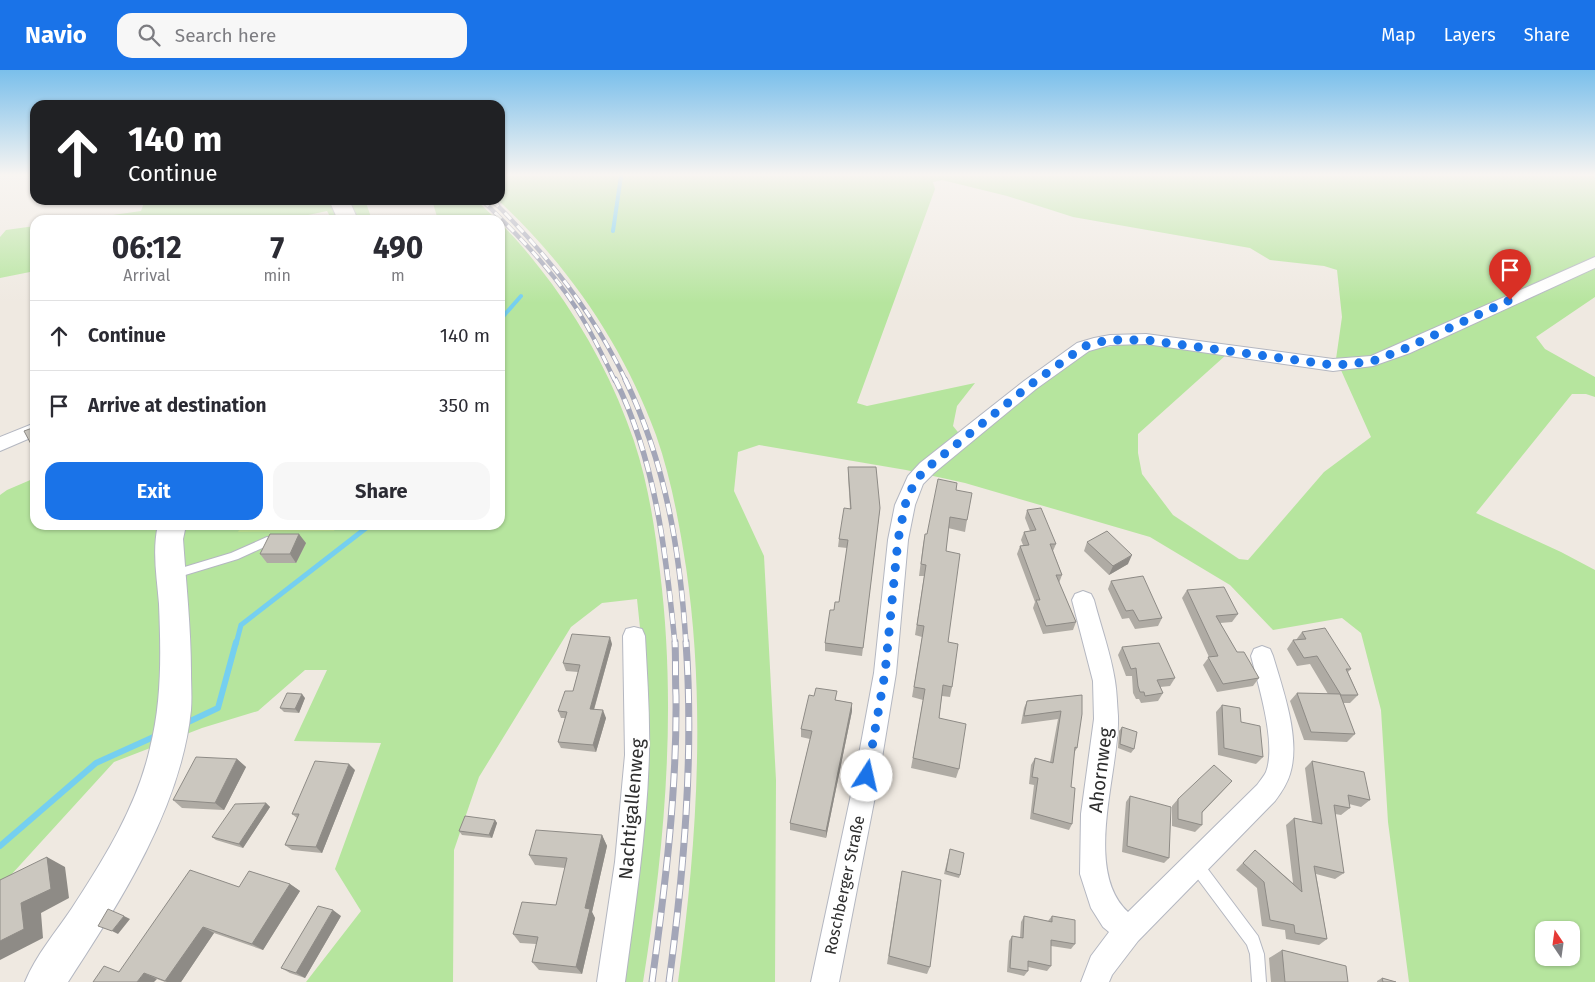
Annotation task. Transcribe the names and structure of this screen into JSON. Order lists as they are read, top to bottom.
{
  "streets": {
    "street": ["Ahornweg", "Nachtigallenweg", "Roschberger Straße"]
  },
  "north": "top",
  "page": {
    "header": "Navio",
    "search": "Search here",
    "nav": ["Map", "Layers", "Share"],
    "turn": ["140 m", "Continue"],
    "eta": [
      "06:12",
      "Arrival",
      "7",
      "min",
      "490",
      "m"
    ],
    "list": [
      {
        "name": "Continue",
        "value": "140 m"
      },
      {
        "name": "Arrive at destination",
        "value": "350 m"
      }
    ],
    "buttons": ["Exit", "Share"]
  }
}
